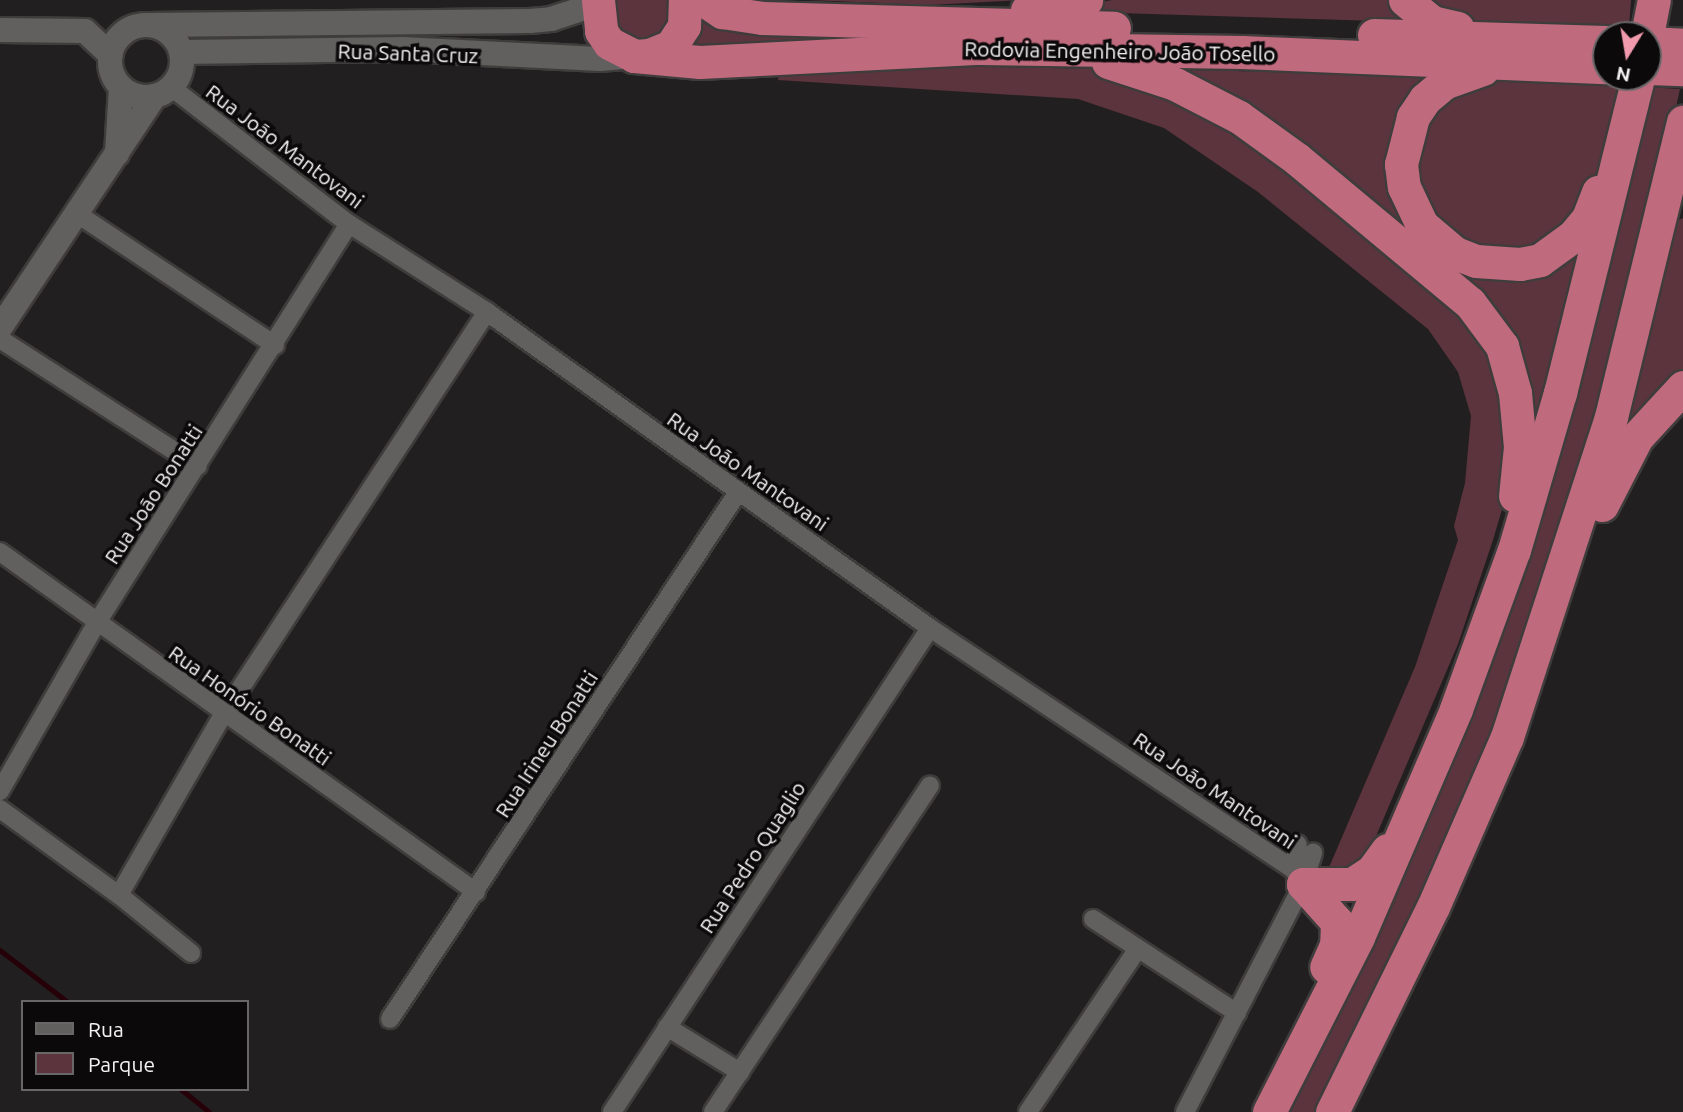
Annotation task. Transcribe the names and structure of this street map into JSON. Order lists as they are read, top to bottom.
{
  "streets": {
    "highway": ["Rodovia Engenheiro João Tosello"],
    "main road": ["Rua Santa Cruz"],
    "street": [
      "Rua João Mantovani",
      "Rua João Bonatti",
      "Rua Honório Bonatti",
      "Rua Irineu Bonatti",
      "Rua Pedro Quaglio"
    ]
  },
  "crossings": [
    ["Rodovia Engenheiro João Tosello", "Rua Santa Cruz"],
    ["Rua Santa Cruz", "Rua João Mantovani"],
    ["Rua João Mantovani", "Rua João Bonatti"],
    ["Rua João Mantovani", "Rua Irineu Bonatti"],
    ["Rua João Mantovani", "Rua Pedro Quaglio"],
    ["Rua João Bonatti", "Rua Honório Bonatti"],
    ["Rua Honório Bonatti", "Rua Irineu Bonatti"]
  ],
  "legend": ["Rua", "Parque"],
  "north": "bottom"
}
